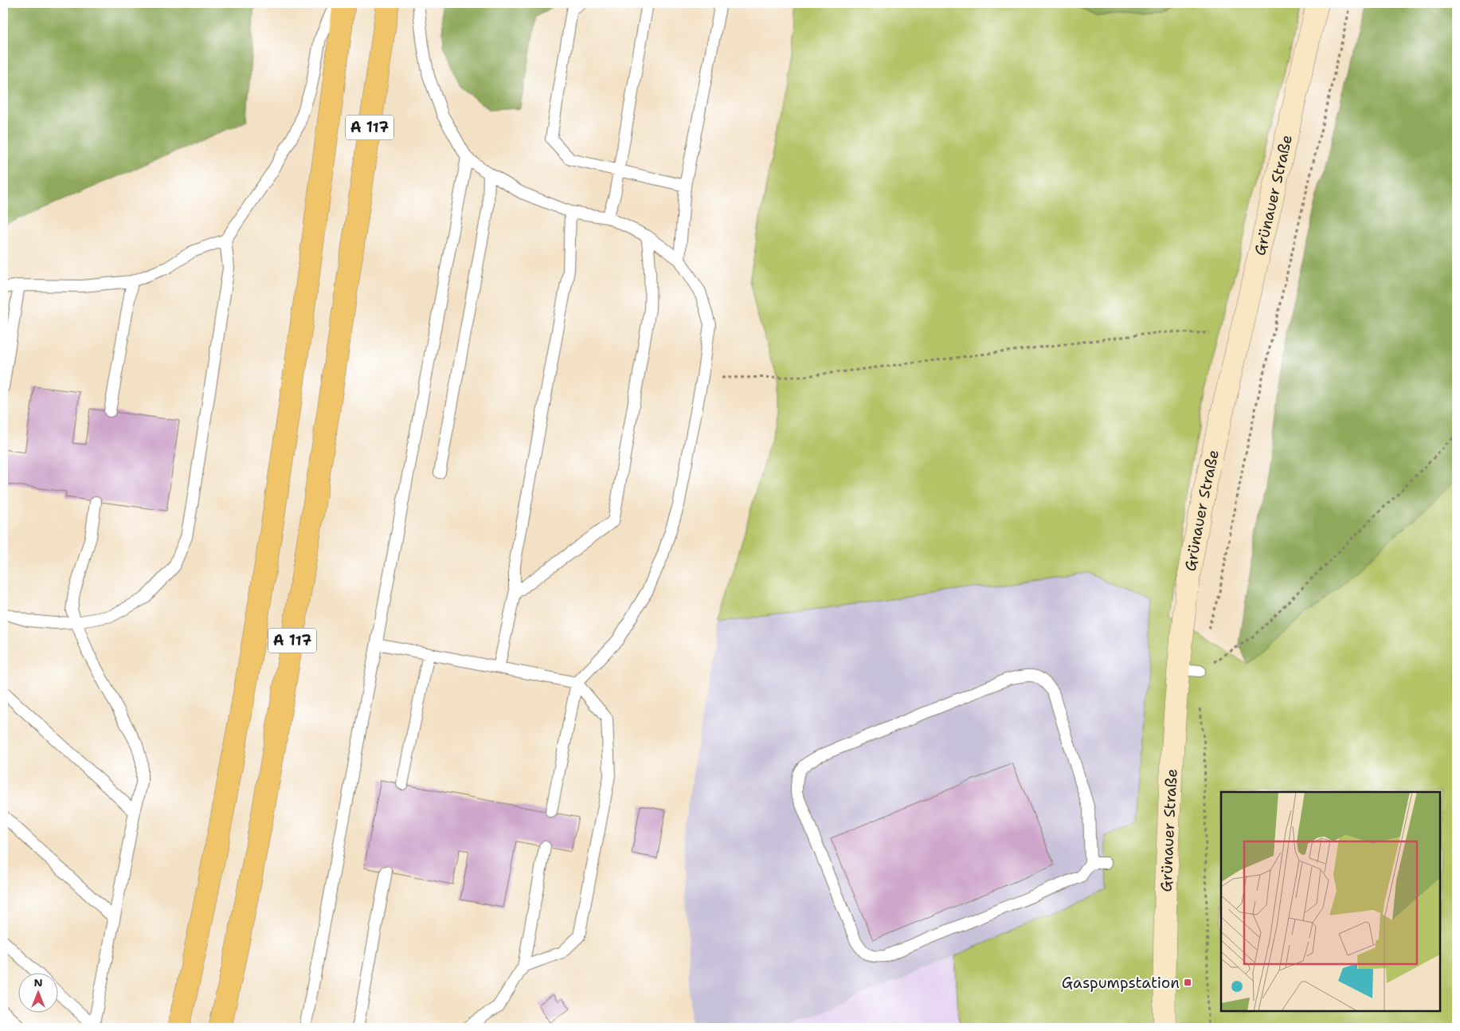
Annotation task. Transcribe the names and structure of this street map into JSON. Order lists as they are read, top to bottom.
{
  "streets": {
    "highway": ["A 117"],
    "main road": ["Grünauer Straße"]
  },
  "places": {
    "transit": ["Gaspumpstation"]
  },
  "north": "top"
}
